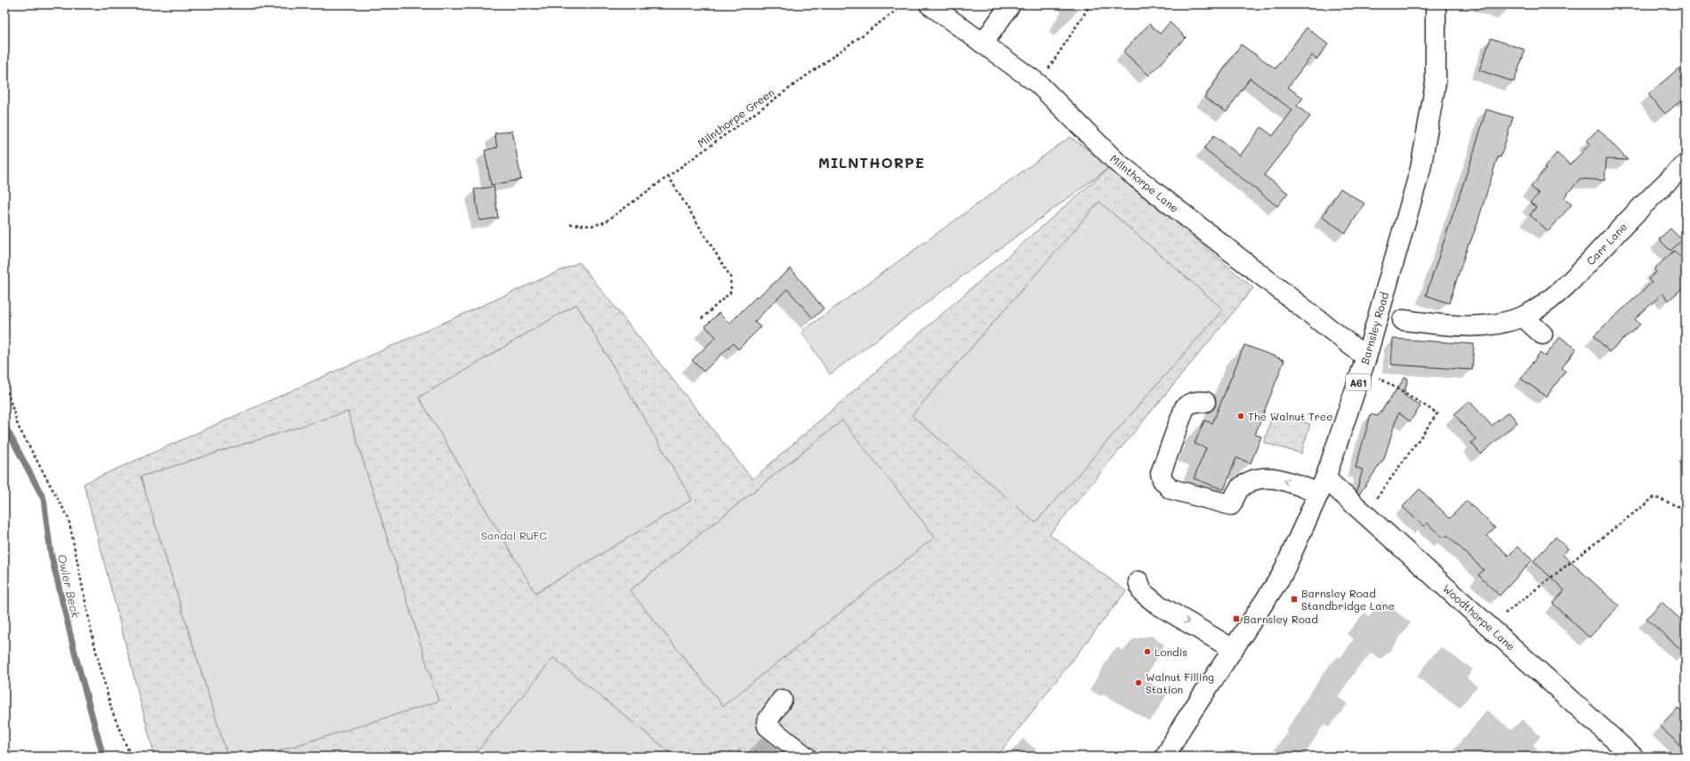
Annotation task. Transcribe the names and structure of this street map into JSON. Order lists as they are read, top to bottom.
{
  "streets": {
    "street": [
      "Milnthorpe Lane",
      "Carr Lane",
      "Barnsley Road",
      "A61",
      "Woodthorpe Lane"
    ],
    "path": ["Milnthorpe Green"]
  },
  "crossings": [
    ["Milnthorpe Lane", "Barnsley Road"],
    ["Barnsley Road", "A61"],
    ["Barnsley Road", "Woodthorpe Lane"]
  ],
  "districts": ["MILNTHORPE"],
  "water": ["Owler Beck"],
  "parks": ["Sandal RUFC"],
  "places": {
    "other": ["The Walnut Tree", "Londis", "Walnut Filling Station"],
    "transit": ["Barnsley Road Standbridge Lane", "Barnsley Road"]
  }
}
